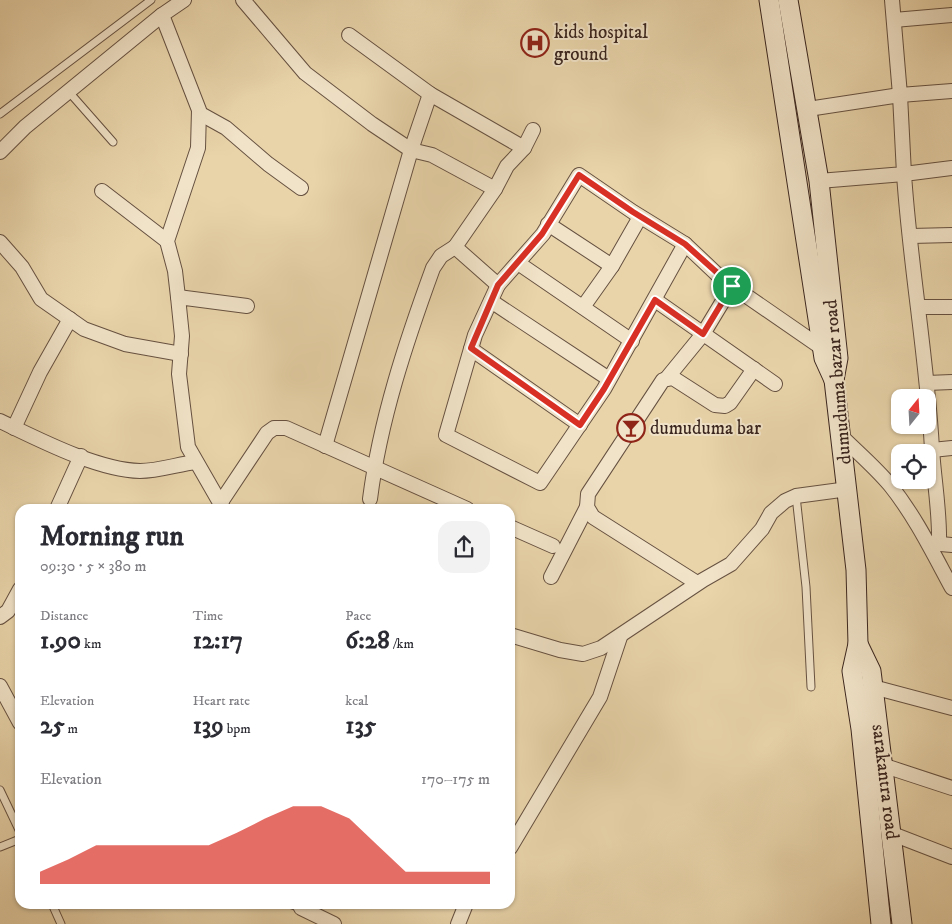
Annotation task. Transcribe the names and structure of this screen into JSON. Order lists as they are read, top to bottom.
{
  "streets": {
    "street": ["dumuduma bazar road", "sarakantra road"]
  },
  "crossings": [
    ["dumuduma bazar road", "sarakantra road"]
  ],
  "places": {
    "hospital": ["kids hospital ground"],
    "bar": ["dumuduma bar"]
  },
  "north": "top",
  "page": {
    "heading": ["Morning run", "09:30 · 5 × 380 m"],
    "stats": [
      ["Distance", "1.90 km"],
      ["Time", "12:17"],
      ["Pace", "6:28 /km"],
      ["Elevation", "25 m"],
      ["Heart rate", "139 bpm"],
      ["kcal", "135"]
    ],
    "chart": ["Elevation", "170–175 m"]
  }
}
